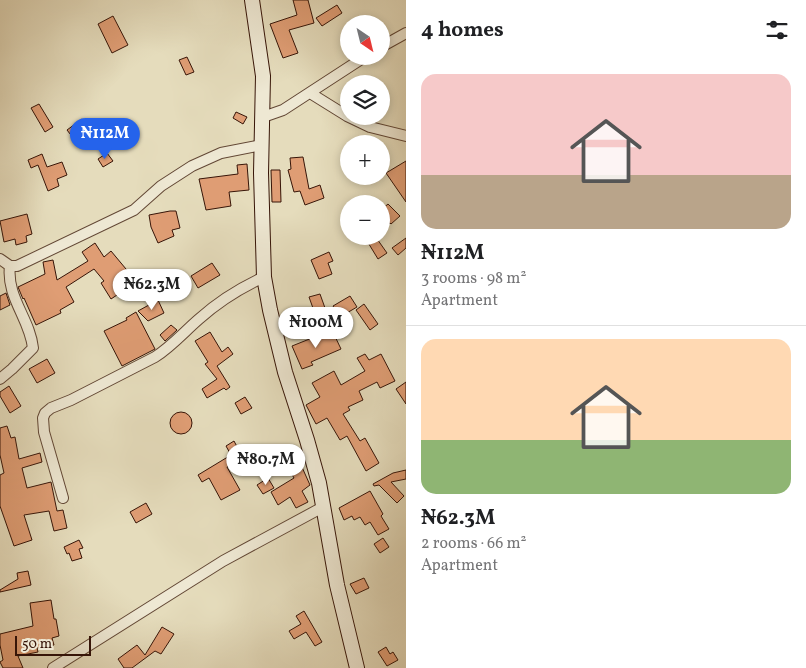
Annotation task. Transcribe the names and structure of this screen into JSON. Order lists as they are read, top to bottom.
{
  "scale_bar": "50 m",
  "north": "bottom right",
  "page": {
    "heading": "4 homes",
    "map_buttons": ["+", "−"],
    "list": [
      {
        "name": "₦112M",
        "note": "3 rooms · 98 m² · Apartment"
      },
      {
        "name": "₦62.3M",
        "note": "2 rooms · 66 m² · Apartment"
      }
    ],
    "price": [
      "₦112M",
      "₦62.3M",
      "₦100M",
      "₦80.7M"
    ],
    "scale": "50 m"
  }
}
